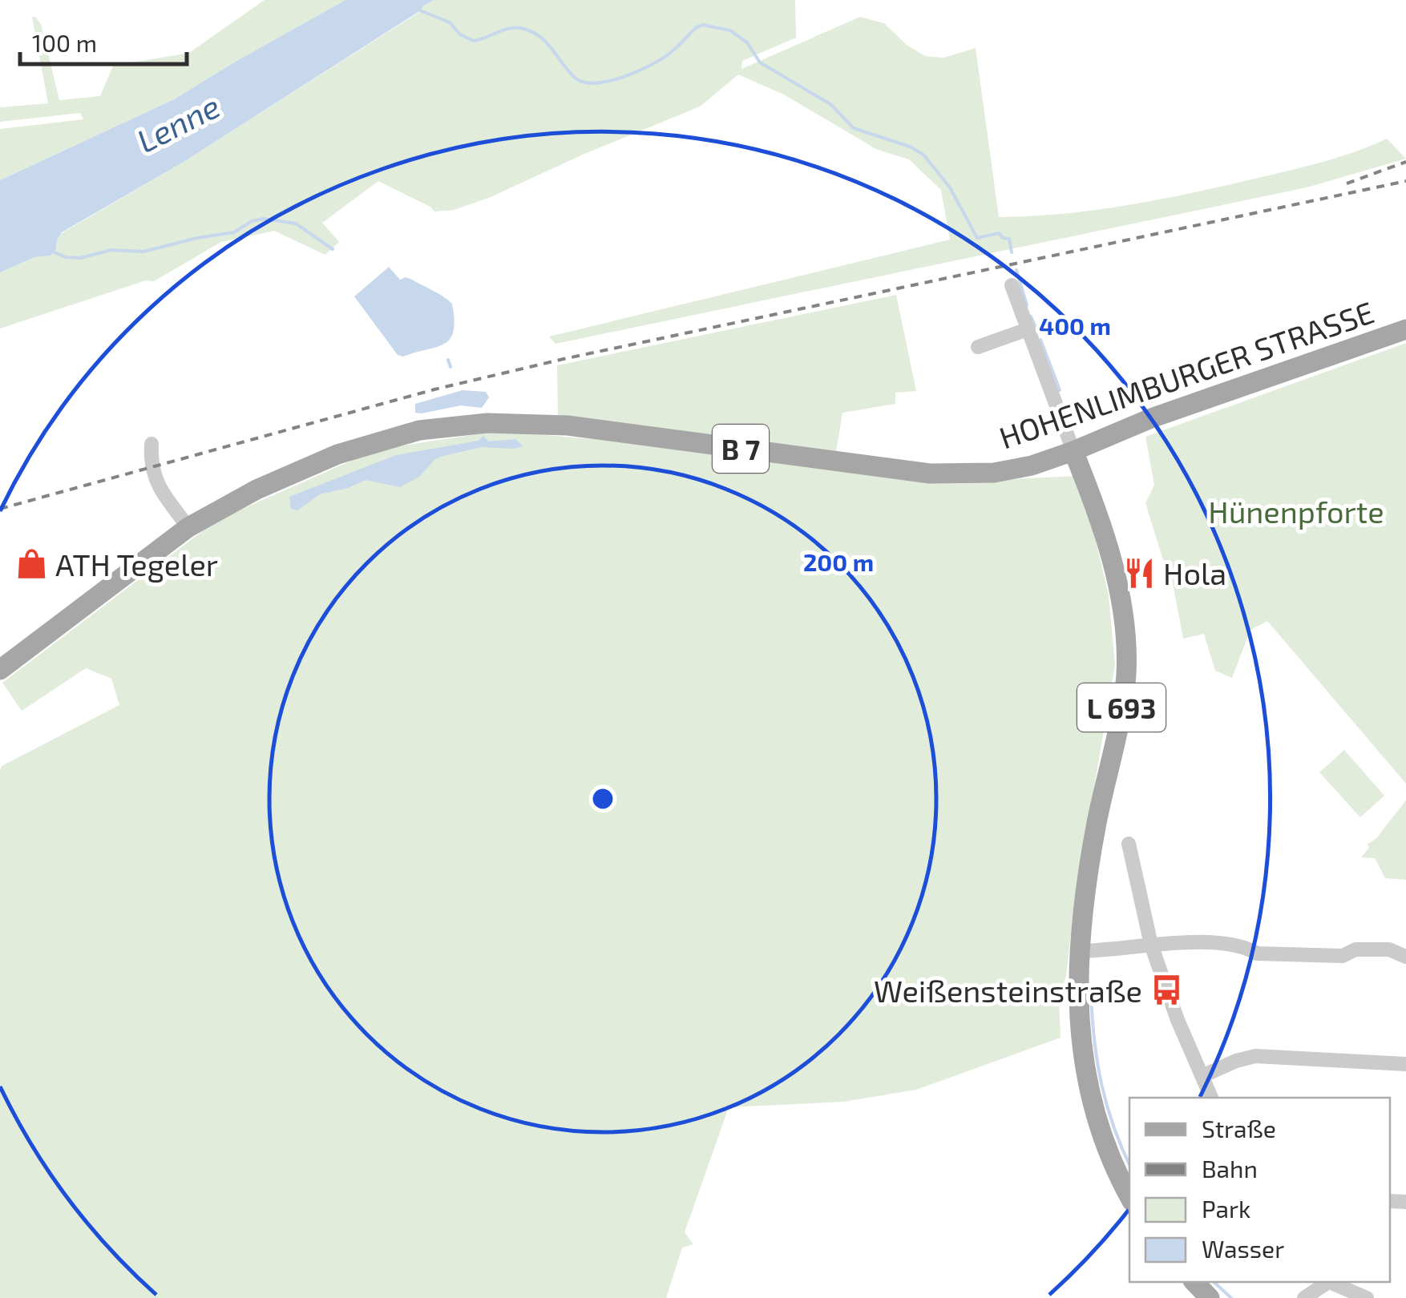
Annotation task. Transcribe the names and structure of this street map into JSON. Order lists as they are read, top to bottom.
{
  "streets": {
    "main road": ["HOHENLIMBURGER STRASSE", "B 7", "L 693"]
  },
  "crossings": [
    ["HOHENLIMBURGER STRASSE", "L 693"]
  ],
  "water": ["Lenne"],
  "parks": ["Hünenpforte"],
  "places": {
    "shop": ["ATH Tegeler"],
    "restaurant": ["Hola"],
    "bus stop": ["Weißensteinstraße"]
  },
  "legend": [
    "Straße",
    "Bahn",
    "Park",
    "Wasser"
  ],
  "scale_bar": "100 m",
  "rings": ["400 m", "200 m"]
}
